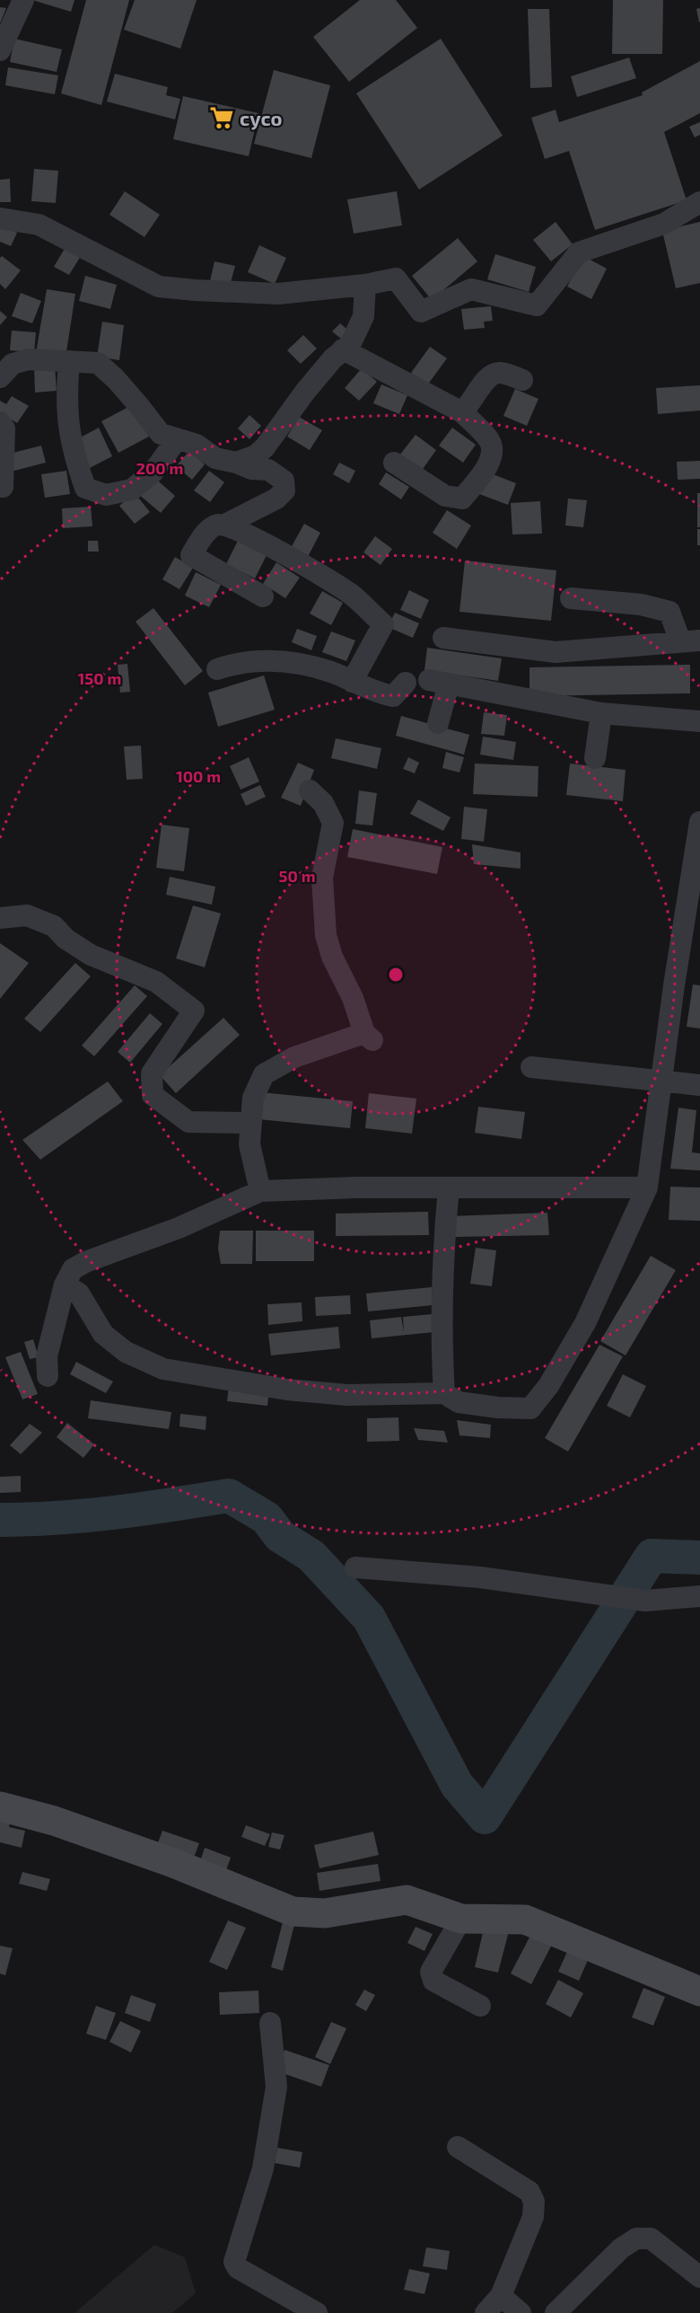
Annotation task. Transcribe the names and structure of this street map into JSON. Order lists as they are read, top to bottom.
{
  "places": {
    "supermarket": ["cyco"]
  },
  "rings": [
    "200 m",
    "150 m",
    "100 m",
    "50 m"
  ]
}
